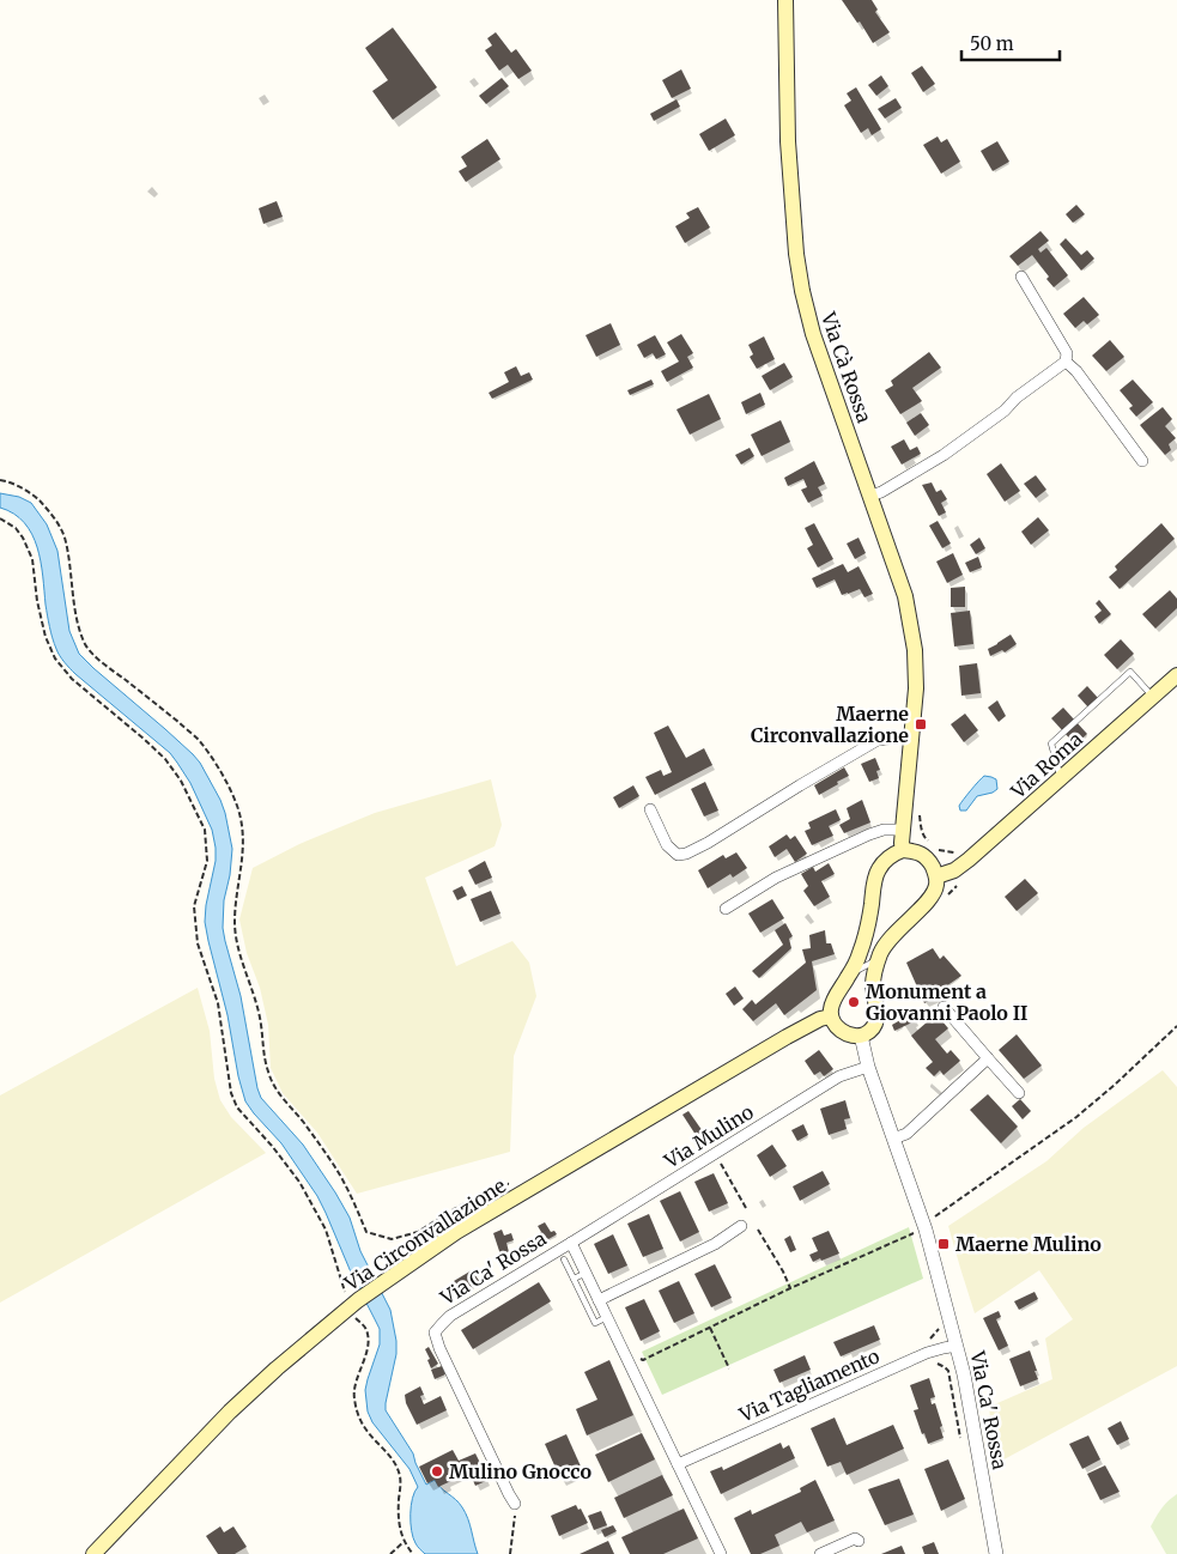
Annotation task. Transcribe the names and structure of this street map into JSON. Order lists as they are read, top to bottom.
{
  "streets": {
    "main road": ["Via Cà Rossa", "Via Roma", "Via Circonvallazione"],
    "street": ["Via Mulino", "Via Ca' Rossa", "Via Tagliamento"]
  },
  "crossings": [
    ["Via Mulino", "Via Ca' Rossa"],
    ["Via Ca' Rossa", "Via Tagliamento"]
  ],
  "places": {
    "transit": ["Maerne Circonvallazione", "Maerne Mulino"],
    "other": ["Monument a Giovanni Paolo II", "Mulino Gnocco"]
  },
  "scale_bar": "50 m"
}
